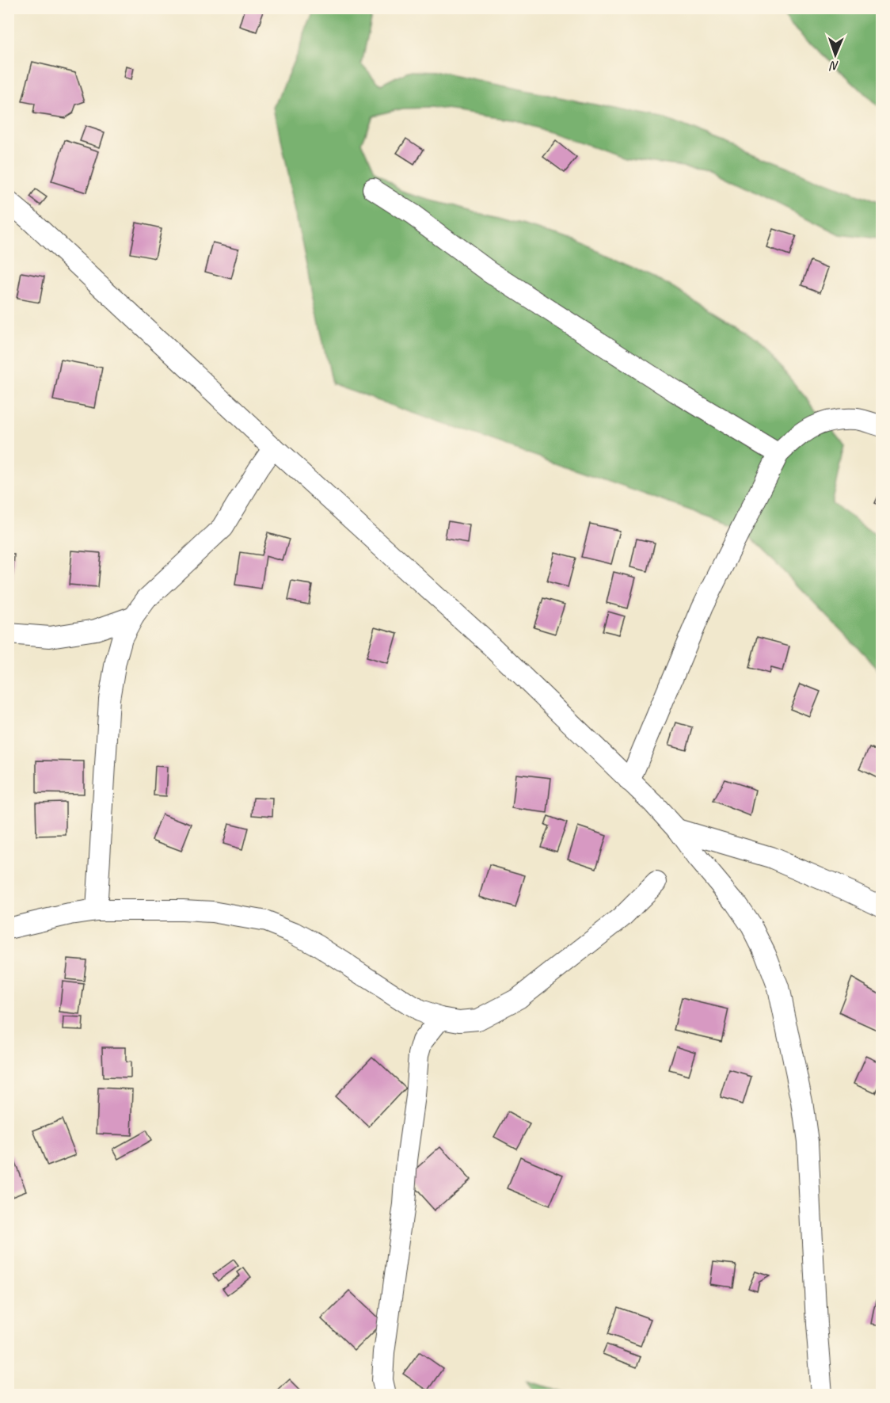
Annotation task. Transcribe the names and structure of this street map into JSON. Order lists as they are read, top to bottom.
{
  "north": "bottom"
}
